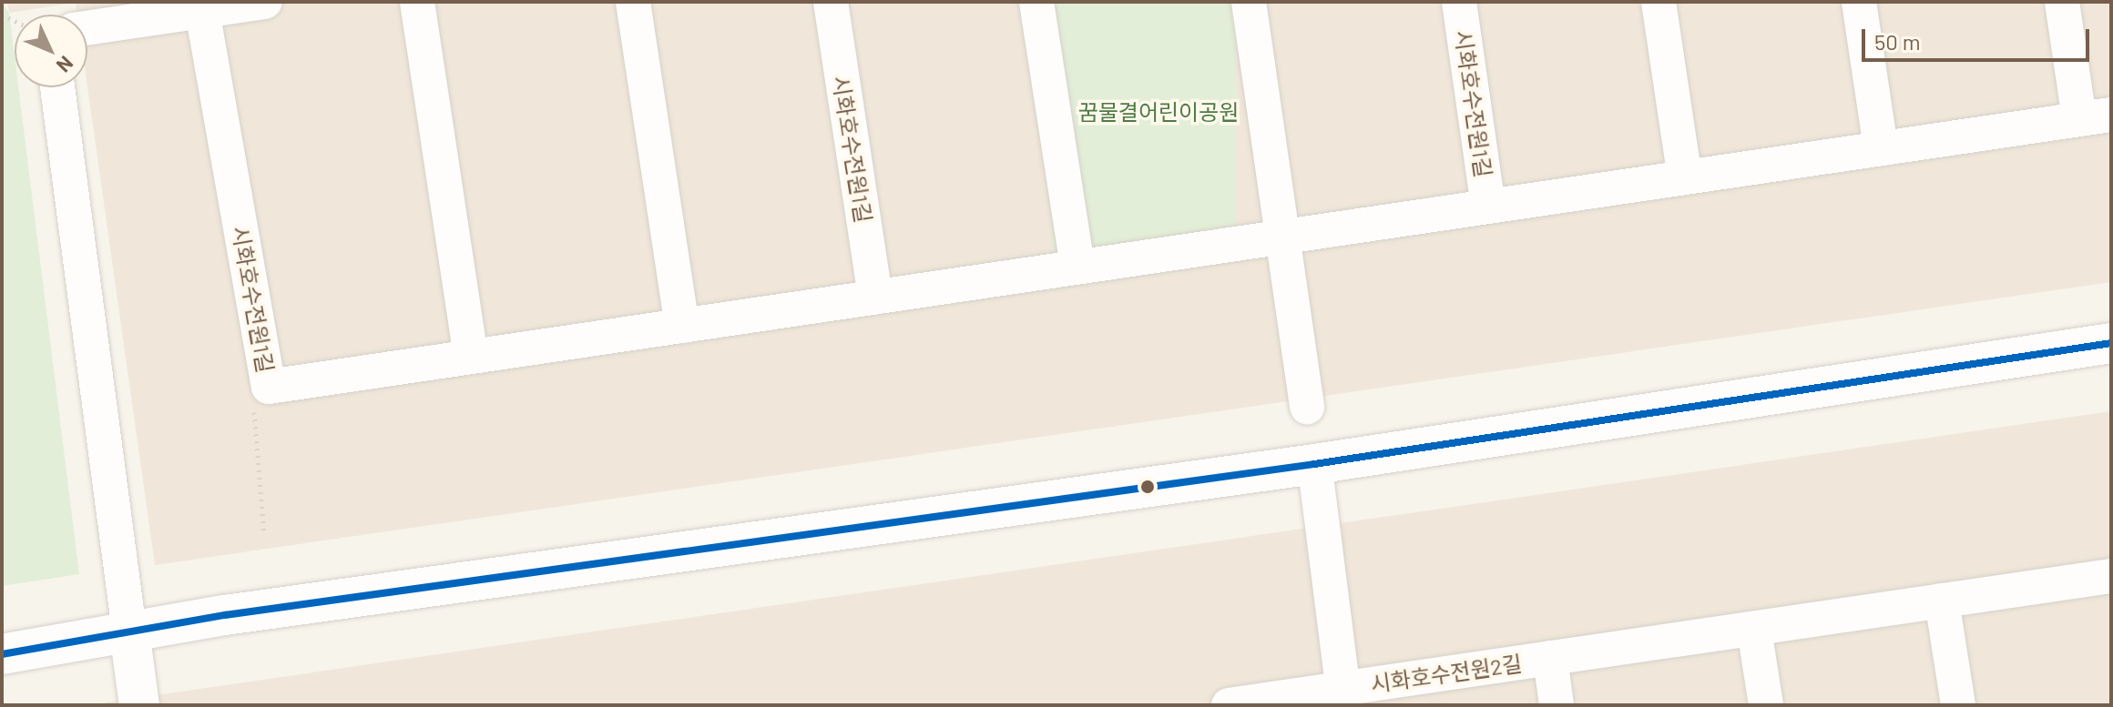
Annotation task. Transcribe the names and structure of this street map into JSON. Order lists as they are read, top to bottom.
{
  "streets": {
    "street": ["시화호수전원1길", "시화호수전원2길"]
  },
  "parks": ["꿈물결어린이공원"],
  "scale_bar": "50 m",
  "north": "bottom right"
}
